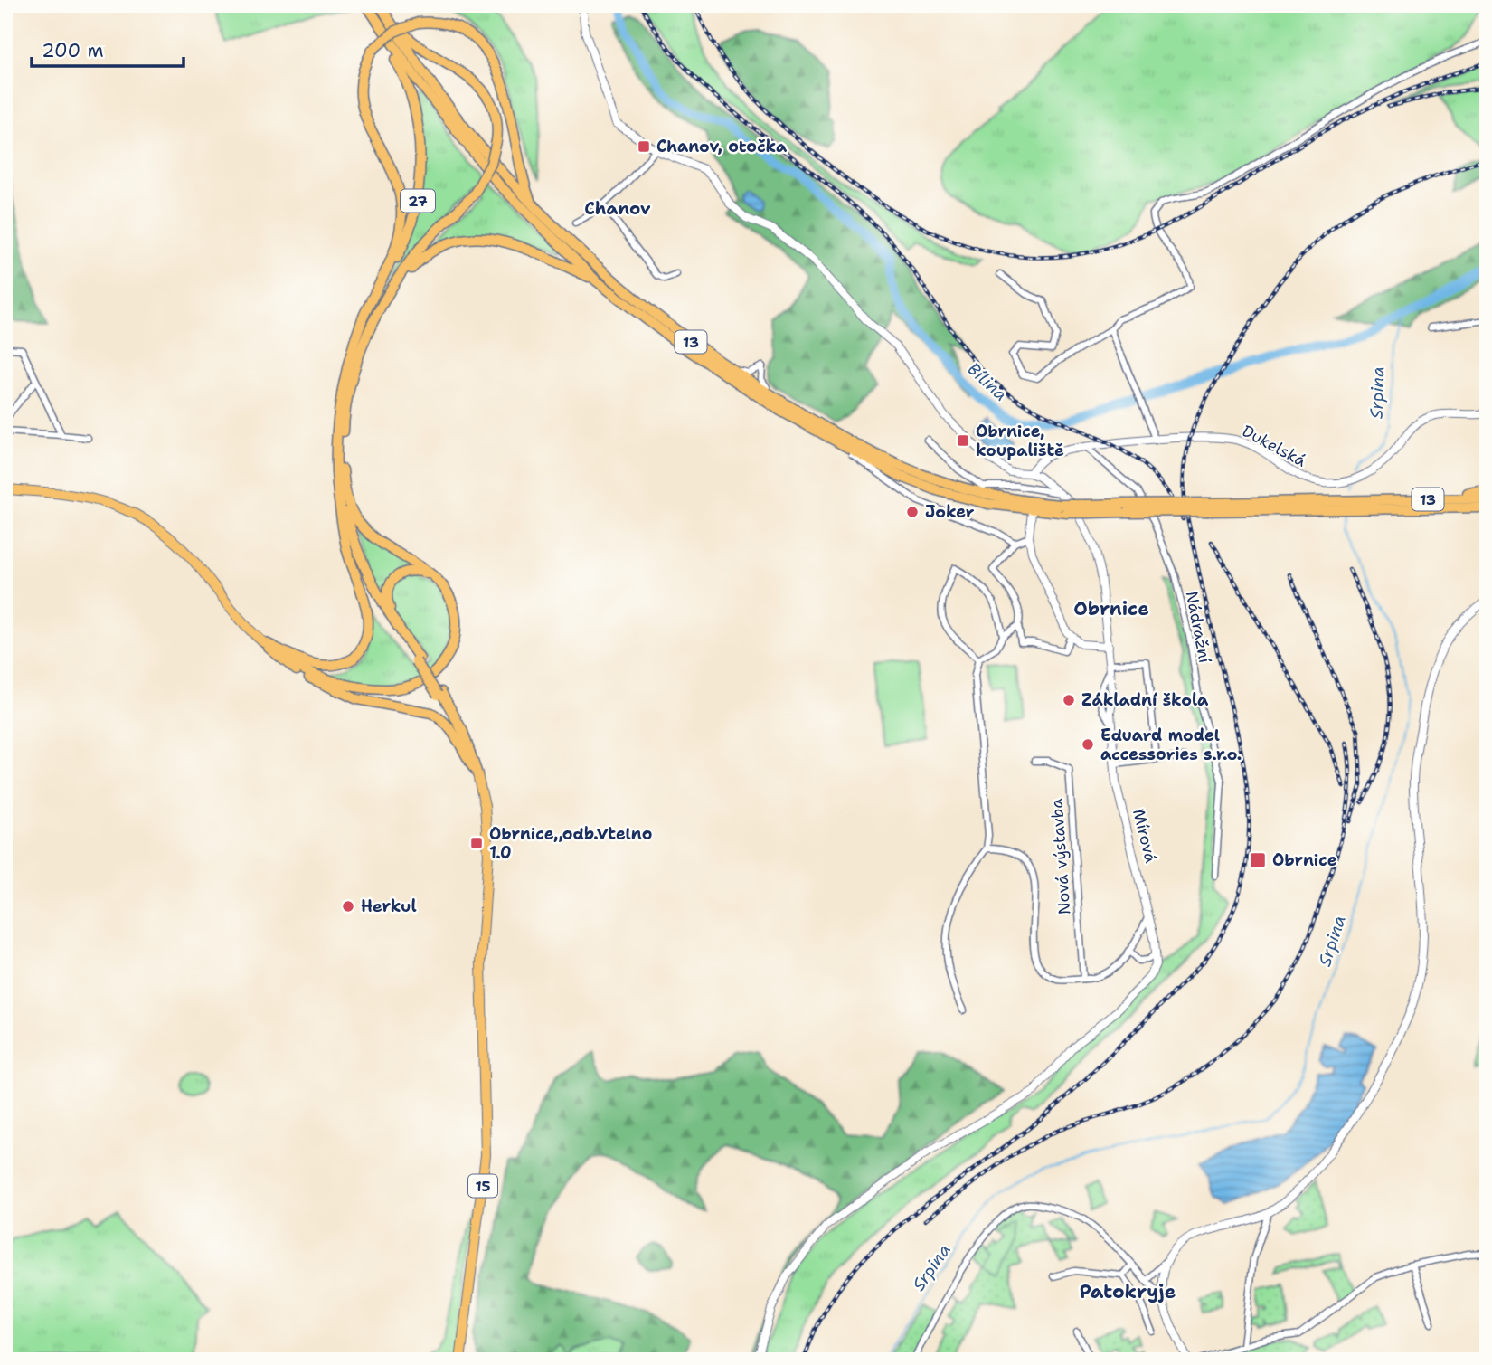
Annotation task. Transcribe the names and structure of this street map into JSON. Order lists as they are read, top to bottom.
{
  "streets": {
    "highway": ["27", "13"],
    "main road": ["15"],
    "street": [
      "Dukelská",
      "Nádražní",
      "Mírová",
      "Nová výstavba"
    ]
  },
  "crossings": [
    ["27", "13"],
    ["Dukelská", "Nádražní"],
    ["Mírová", "Nová výstavba"]
  ],
  "districts": ["Chanov", "Obrnice", "Patokryje"],
  "water": ["Bílina", "Srpina"],
  "places": {
    "transit": [
      "Chanov, otočka",
      "Obrnice, koupaliště",
      "Obrnice,,odb.Vtelno 1.0",
      "Obrnice"
    ],
    "other": [
      "Joker",
      "Základní škola",
      "Eduard model accessories s.r.o.",
      "Herkul"
    ]
  },
  "scale_bar": "200 m"
}
